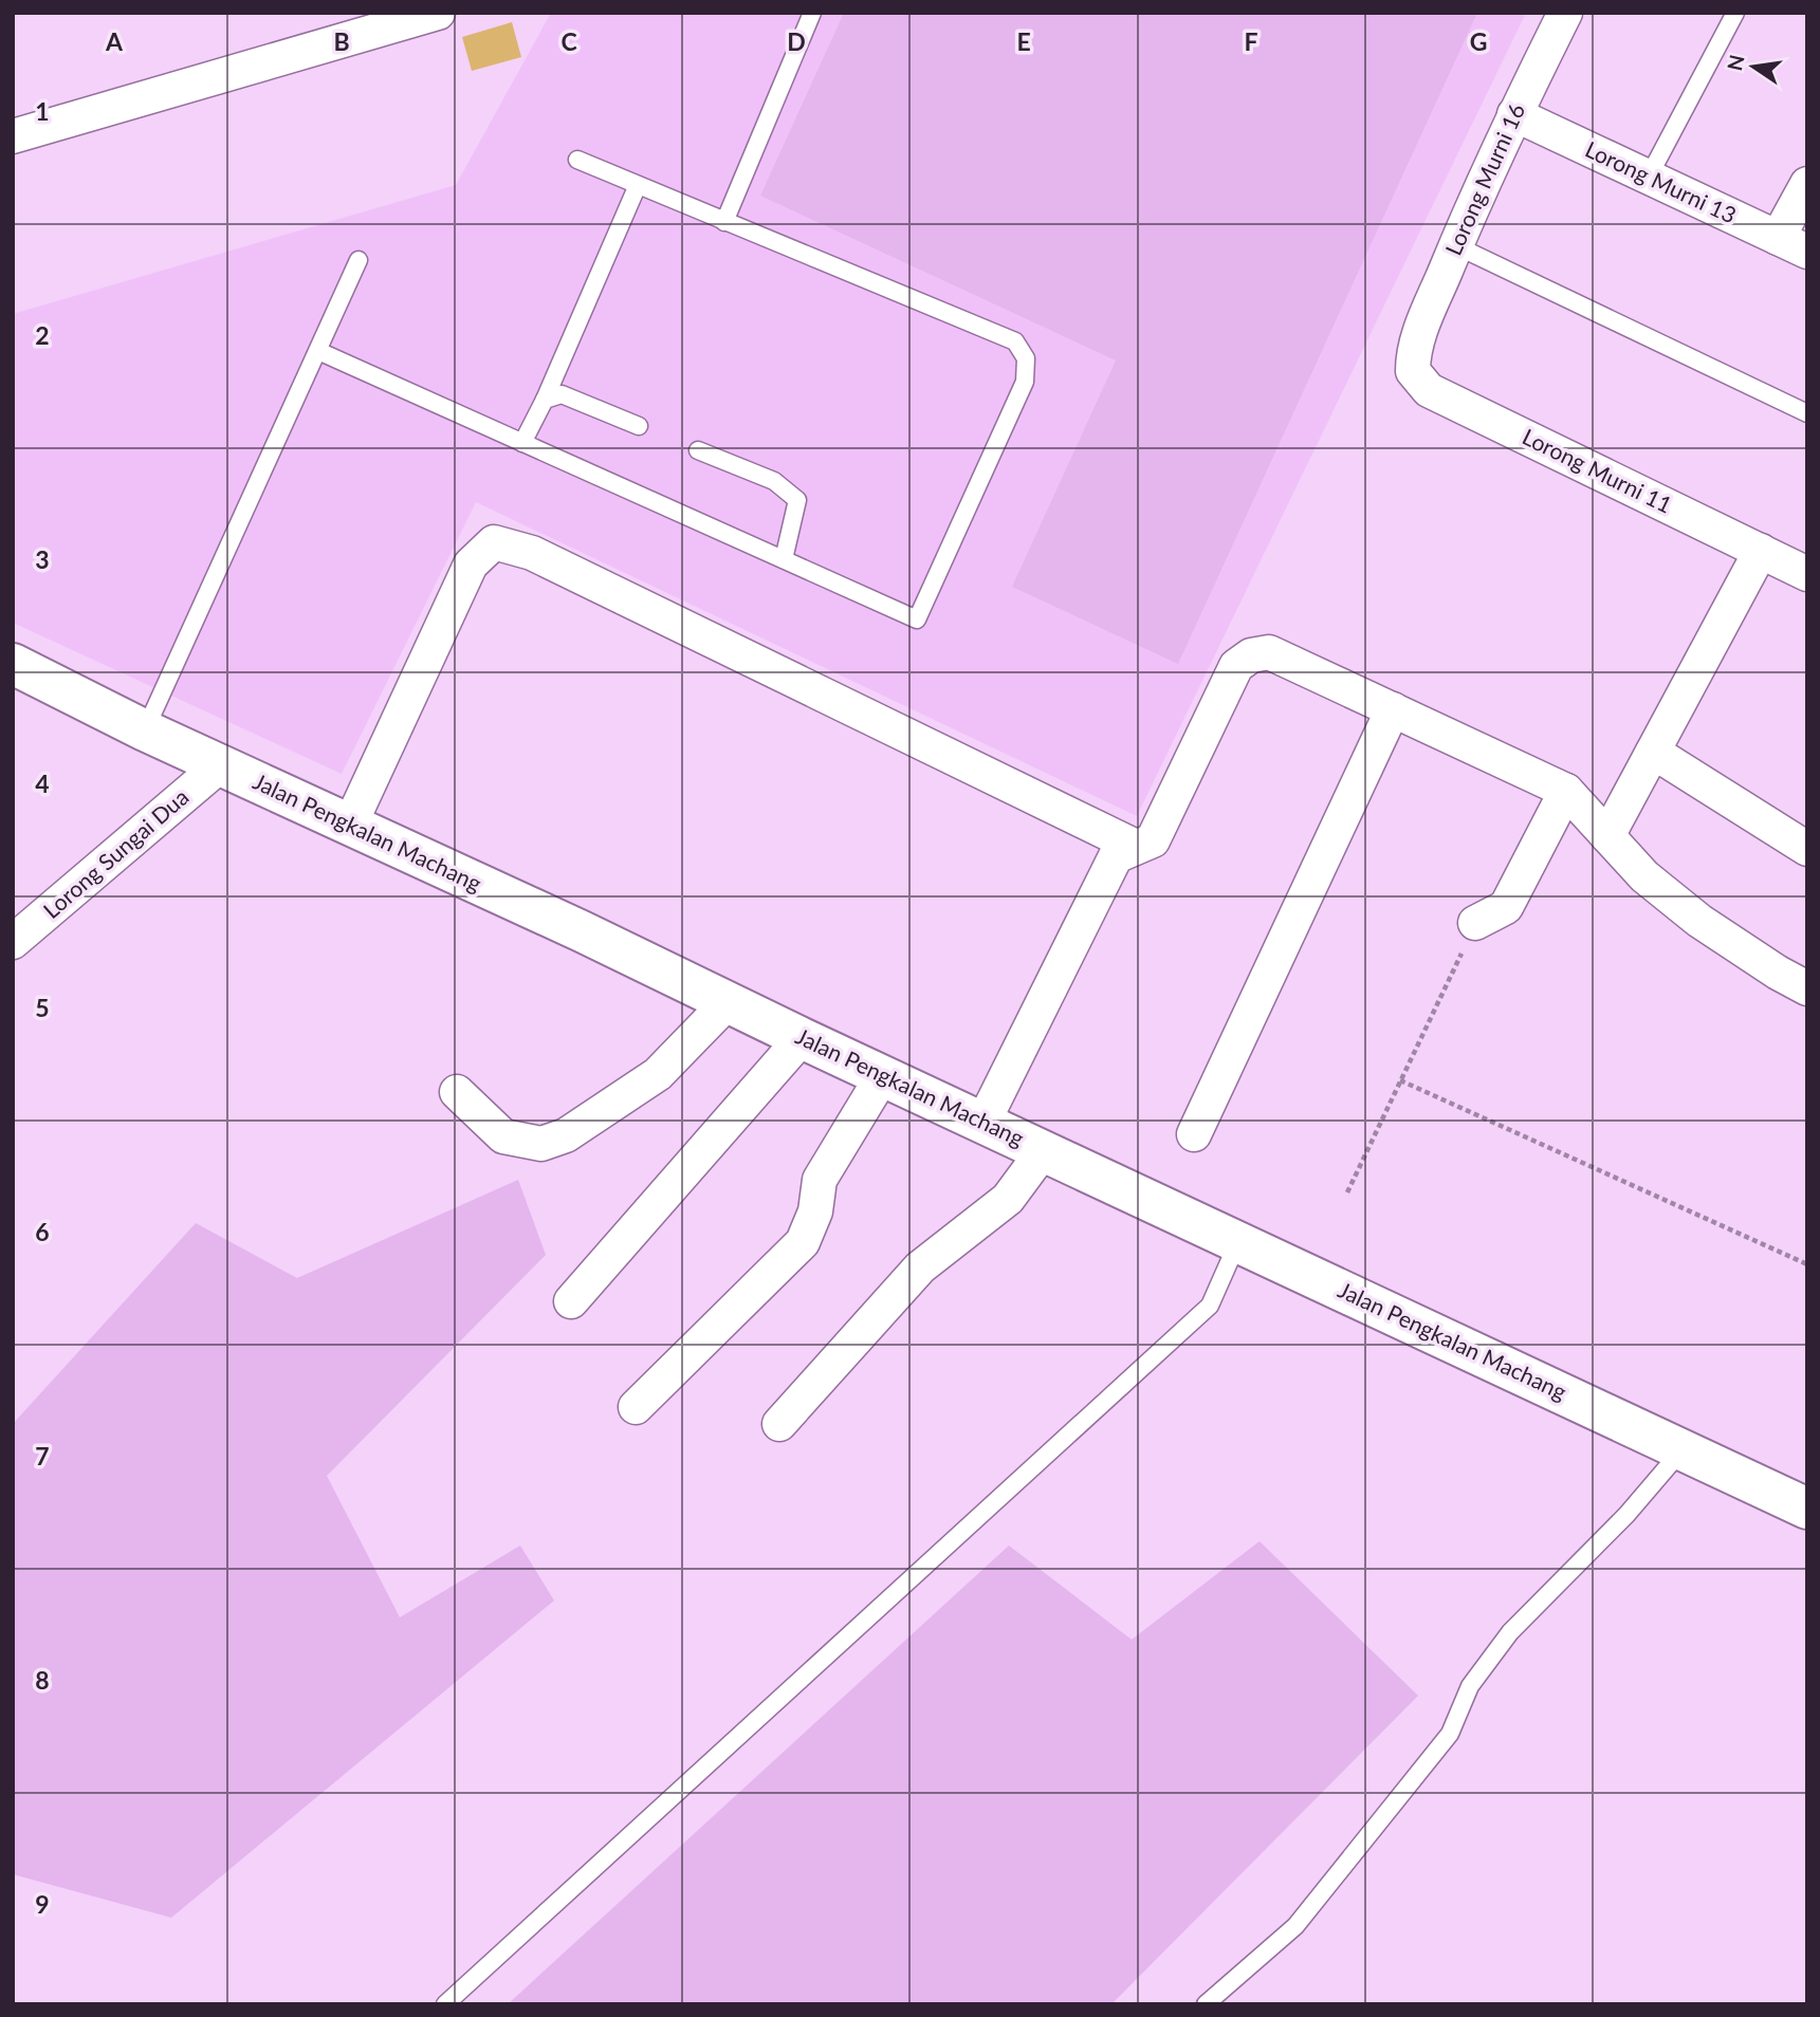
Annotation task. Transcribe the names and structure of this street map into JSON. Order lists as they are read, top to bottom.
{
  "streets": {
    "main road": ["Jalan Pengkalan Machang"],
    "street": [
      "Lorong Murni 16",
      "Lorong Murni 13",
      "Lorong Murni 11",
      "Lorong Sungai Dua"
    ]
  },
  "crossings": [
    ["Lorong Murni 16", "Lorong Murni 13"],
    ["Lorong Murni 16", "Lorong Murni 11"],
    ["Jalan Pengkalan Machang", "Lorong Sungai Dua"]
  ],
  "north": "left",
  "grid": {
    "columns": [
      "A",
      "B",
      "C",
      "D",
      "E",
      "F",
      "G"
    ],
    "rows": [
      "1",
      "2",
      "3",
      "4",
      "5",
      "6",
      "7",
      "8",
      "9"
    ]
  }
}
